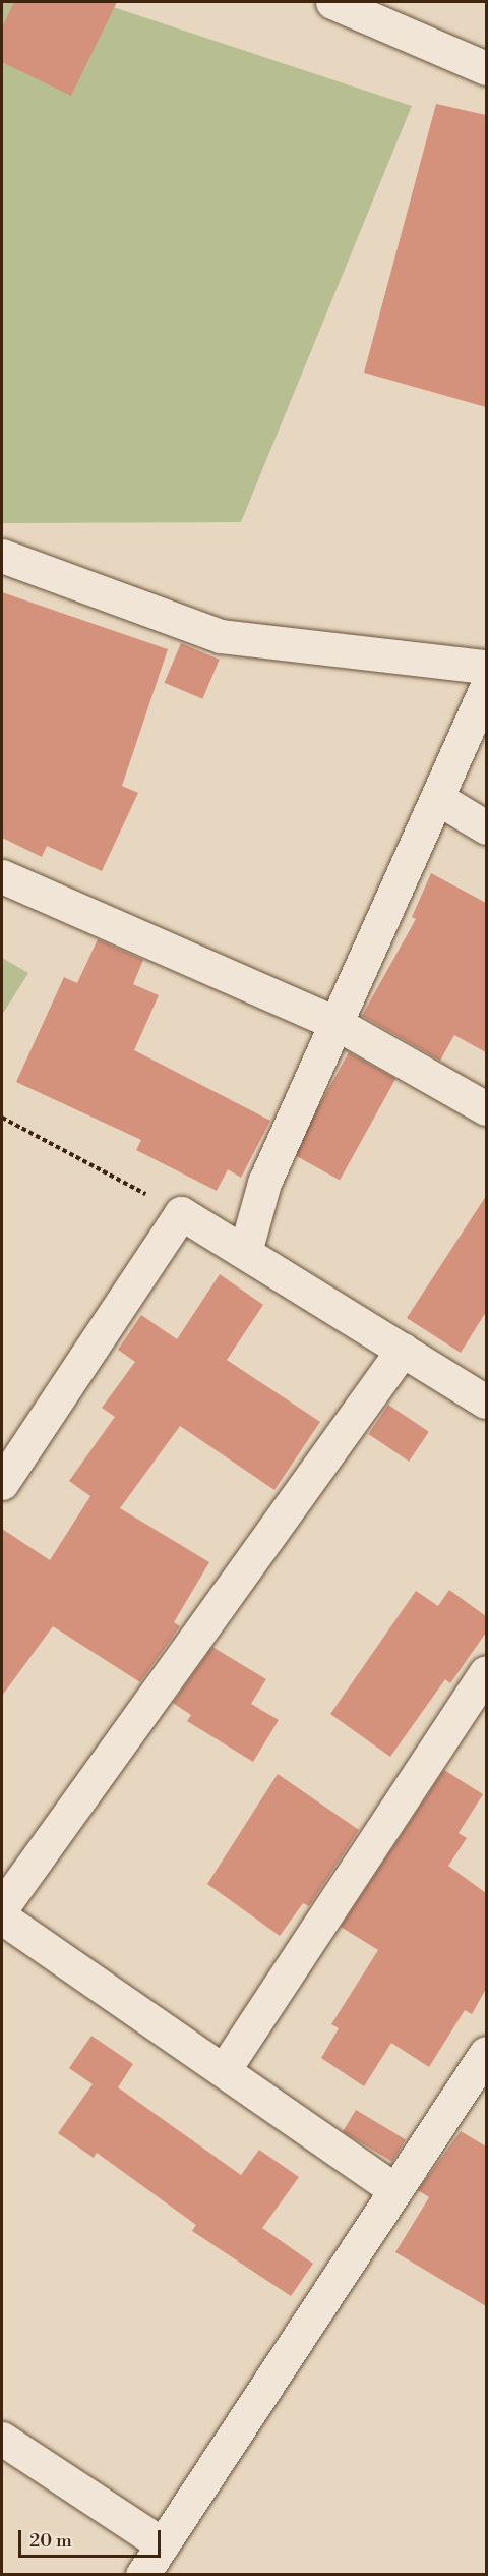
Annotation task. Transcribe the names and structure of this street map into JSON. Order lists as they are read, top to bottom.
{
  "scale_bar": "20 m"
}
